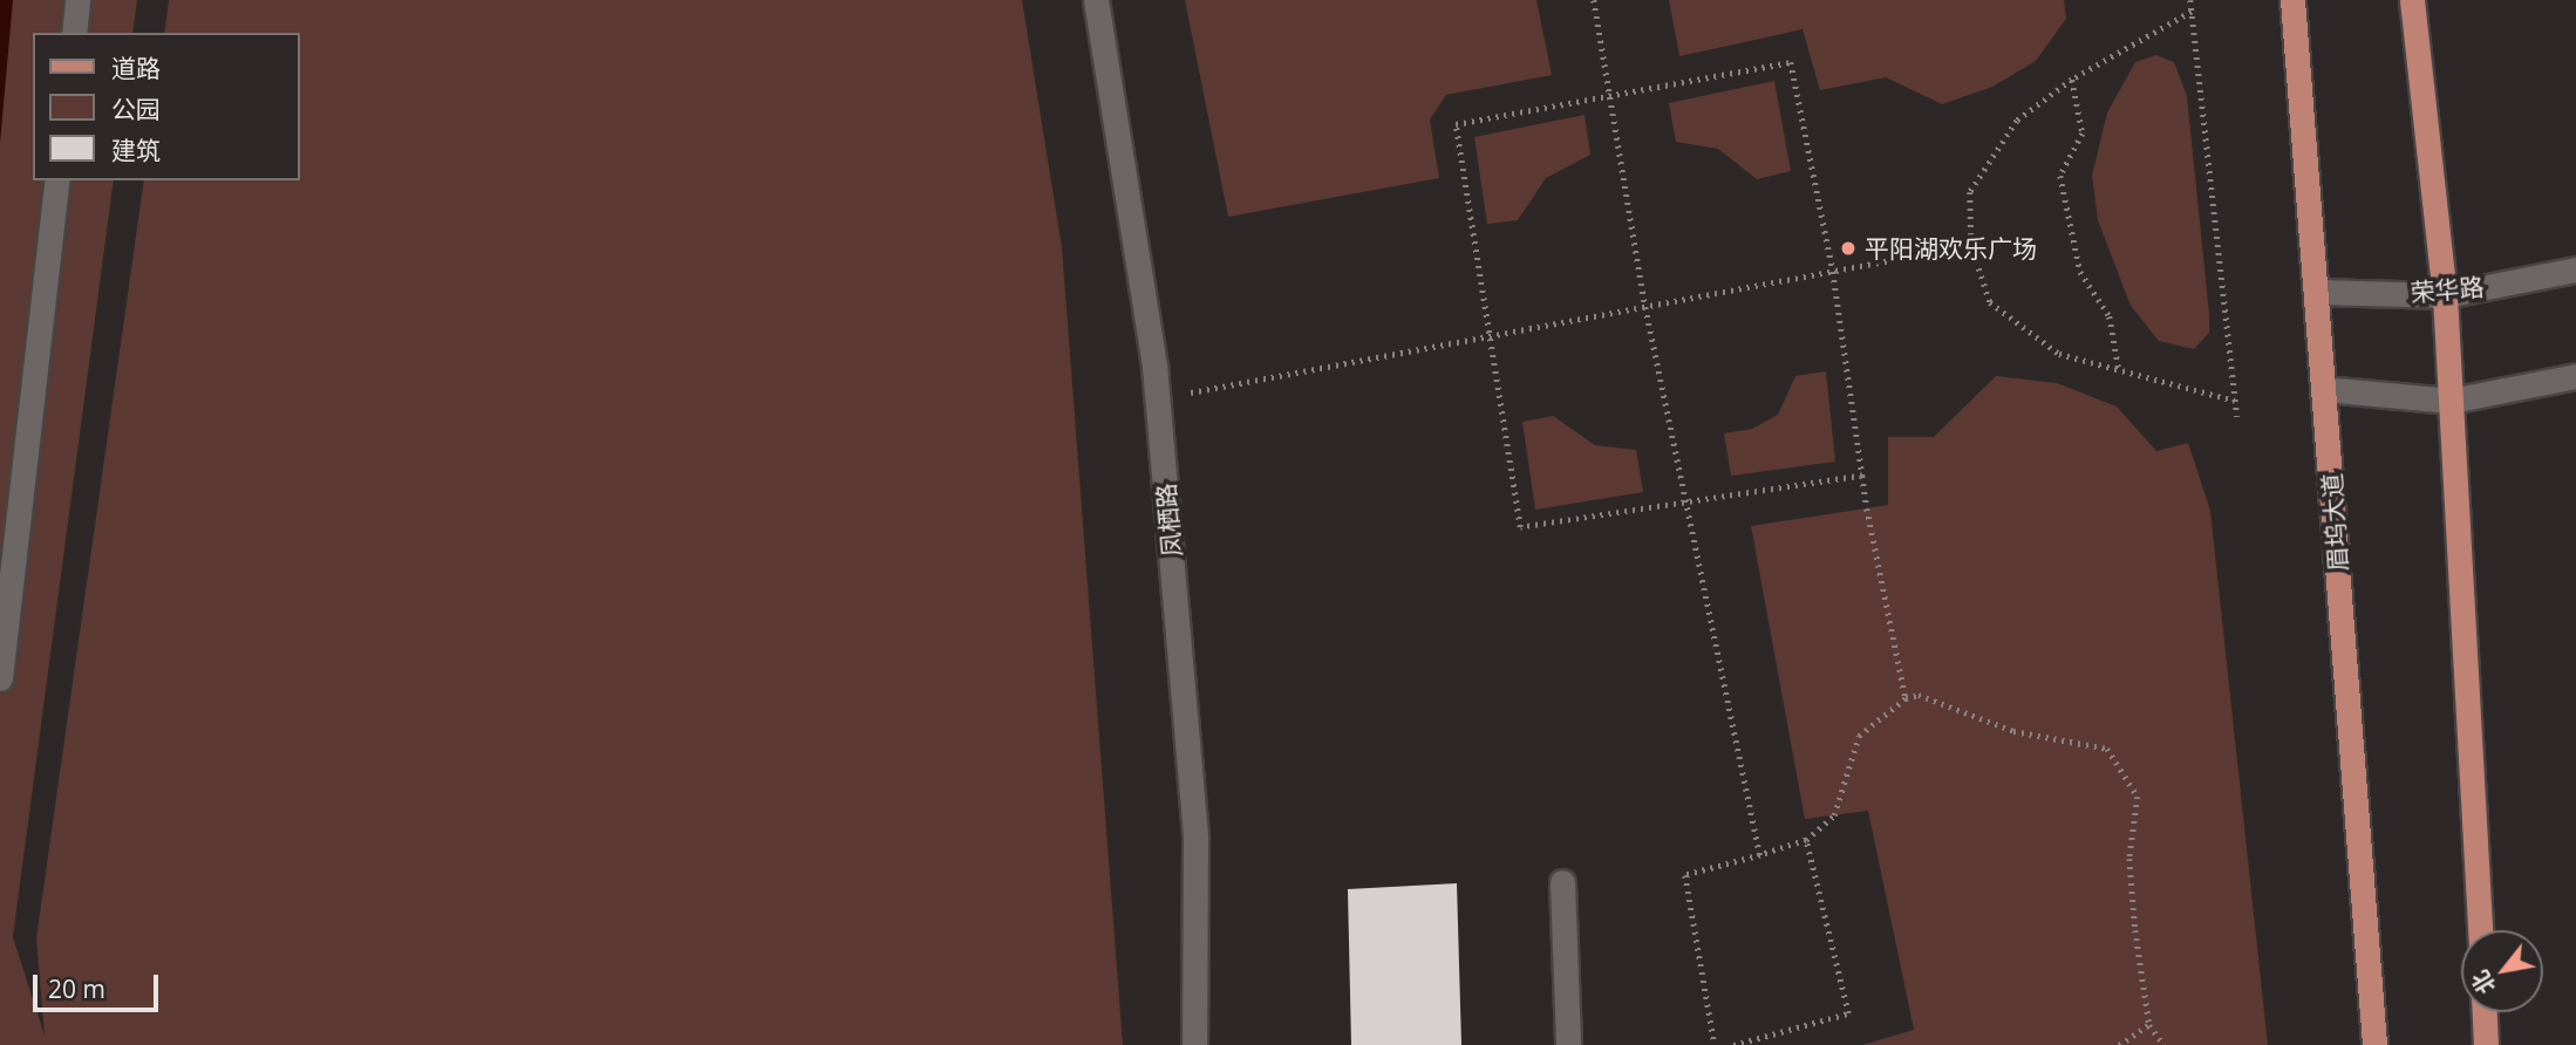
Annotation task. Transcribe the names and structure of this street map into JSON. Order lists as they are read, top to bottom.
{
  "streets": {
    "main road": ["眉坞大道"],
    "street": ["荣华路", "凤栖路"]
  },
  "crossings": [
    ["荣华路", "眉坞大道"]
  ],
  "places": ["平阳湖欢乐广场"],
  "legend": ["道路", "公园", "建筑"],
  "scale_bar": "20 m",
  "north": "bottom left"
}
